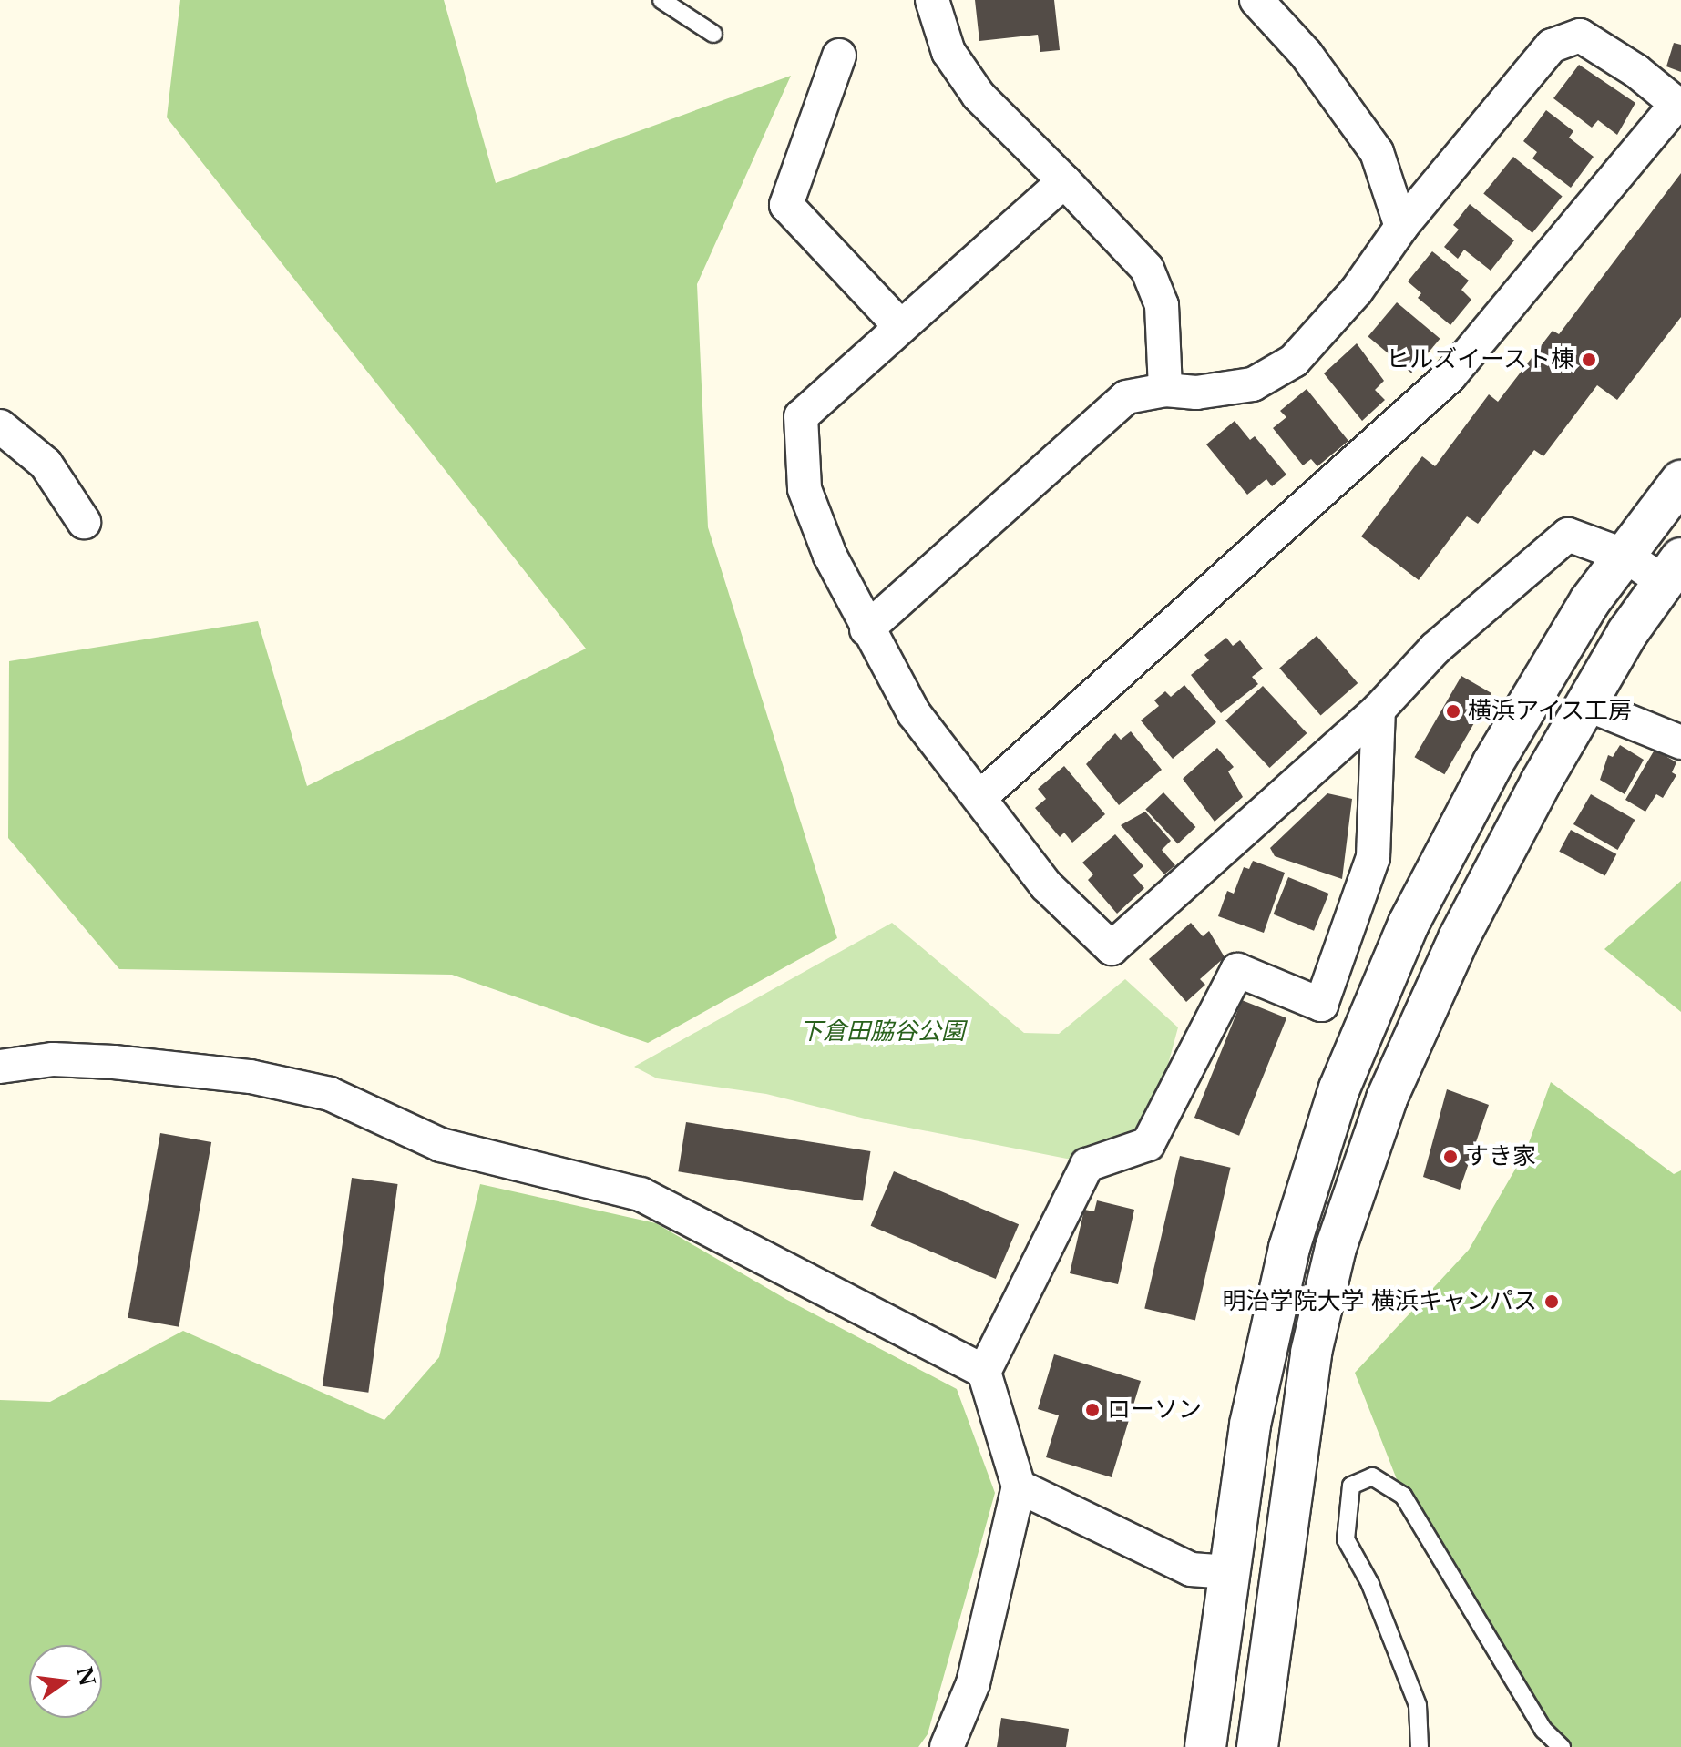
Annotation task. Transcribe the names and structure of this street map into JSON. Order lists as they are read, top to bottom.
{
  "parks": ["下倉田脇谷公園"],
  "places": [
    "ヒルズイースト棟",
    "横浜アイス工房",
    "すき家",
    "明治学院大学 横浜キャンパス",
    "ローソン"
  ],
  "north": "right"
}
